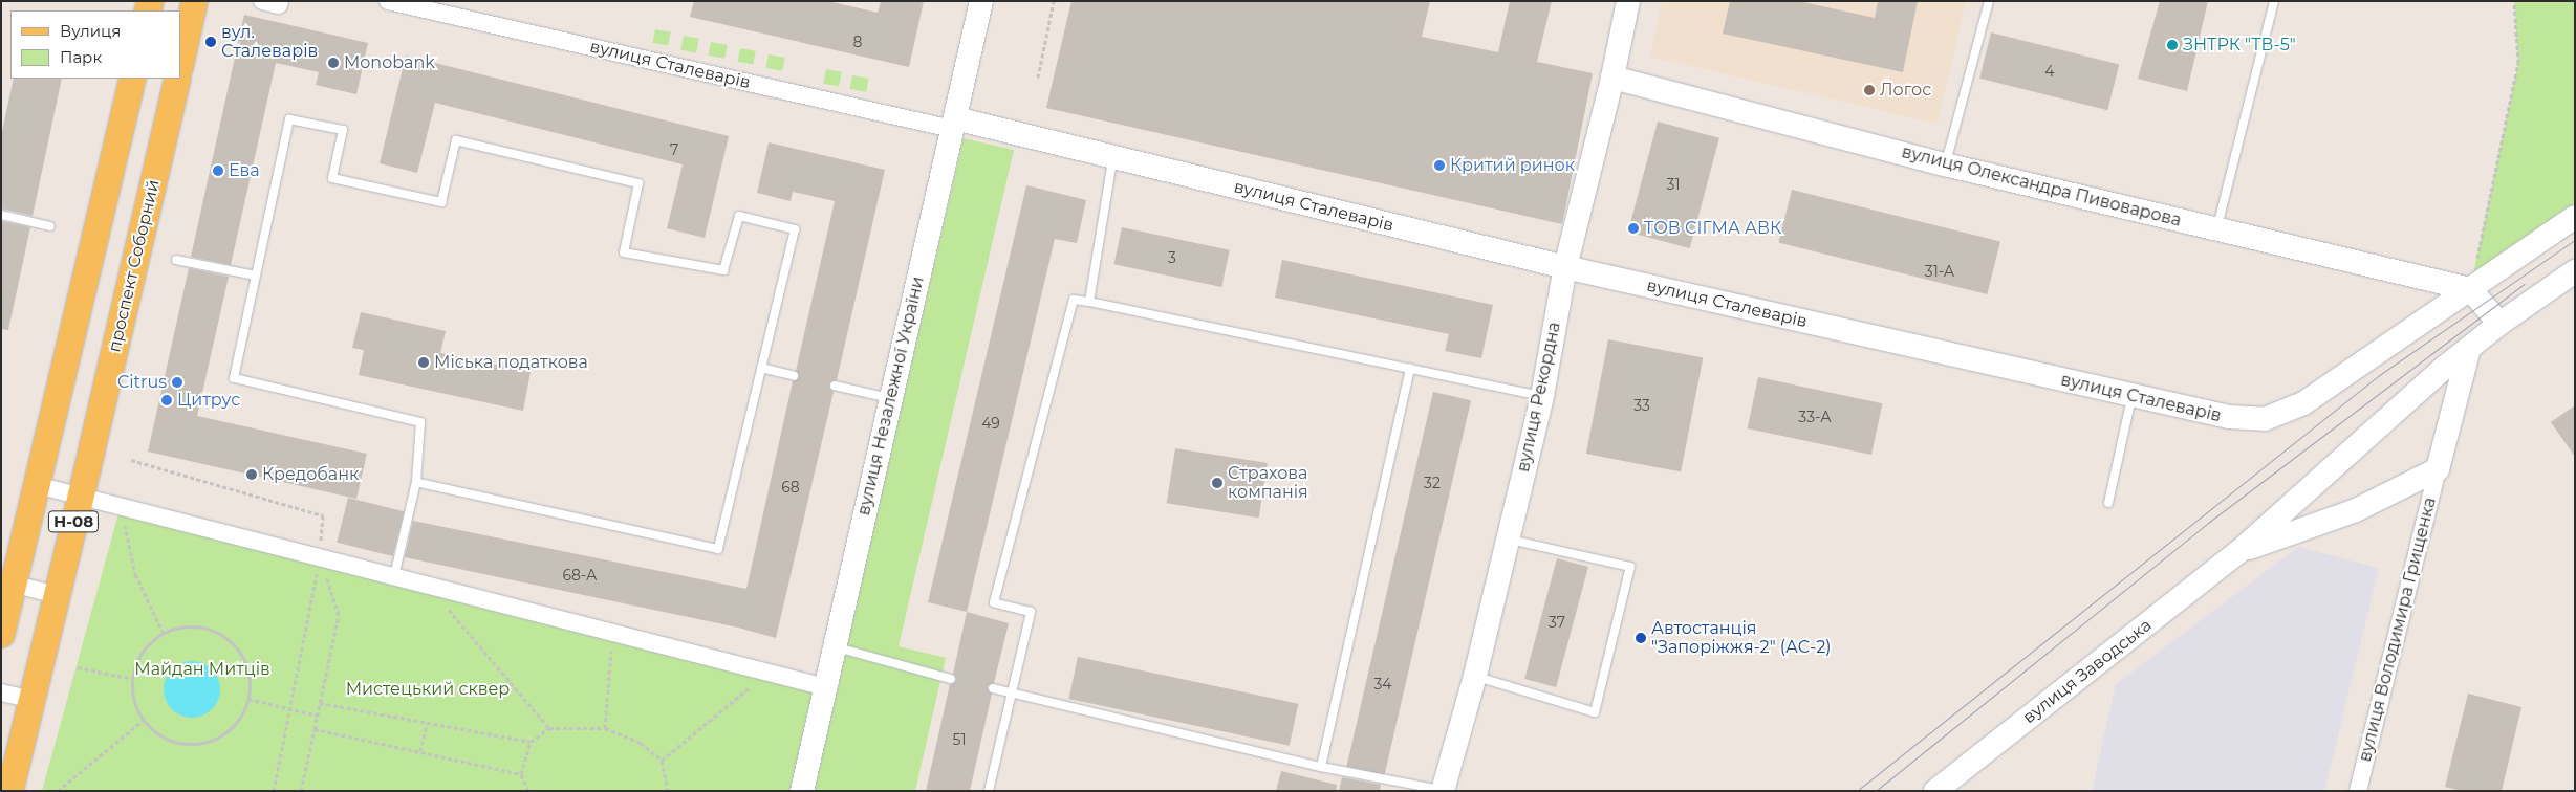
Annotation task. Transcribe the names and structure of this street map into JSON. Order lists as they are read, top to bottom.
{
  "streets": {
    "main road": ["проспект Соборний", "Н-08"],
    "street": [
      "вулиця Сталеварів",
      "вулиця Олександра Пивоварова",
      "вулиця Незалежної України",
      "вулиця Рекордна",
      "вулиця Володимира Грищенка",
      "вулиця Заводська"
    ]
  },
  "crossings": [
    ["вулиця Сталеварів", "вулиця Олександра Пивоварова"],
    ["вулиця Сталеварів", "вулиця Незалежної України"],
    ["вулиця Сталеварів", "вулиця Рекордна"],
    ["вулиця Олександра Пивоварова", "вулиця Рекордна"],
    ["вулиця Володимира Грищенка", "вулиця Заводська"]
  ],
  "parks": ["Майдан Митців", "Мистецький сквер"],
  "places": [
    "вул. Сталеварів",
    "ЗНТРК \"ТВ-5\"",
    "Monobank",
    "Логос",
    "Критий ринок",
    "Ева",
    "ТОВ СІГМА АВК",
    "Міська податкова",
    "Citrus",
    "Цитрус",
    "Кредобанк",
    "Страхова компанія",
    "Автостанція \"Запоріжжя-2\" (АС-2)"
  ],
  "house_numbers": [
    "8",
    "4",
    "7",
    "31",
    "3",
    "31-А",
    "33",
    "33-А",
    "49",
    "32",
    "68",
    "68-А",
    "37",
    "34",
    "51"
  ],
  "legend": ["Вулиця", "Парк"]
}
